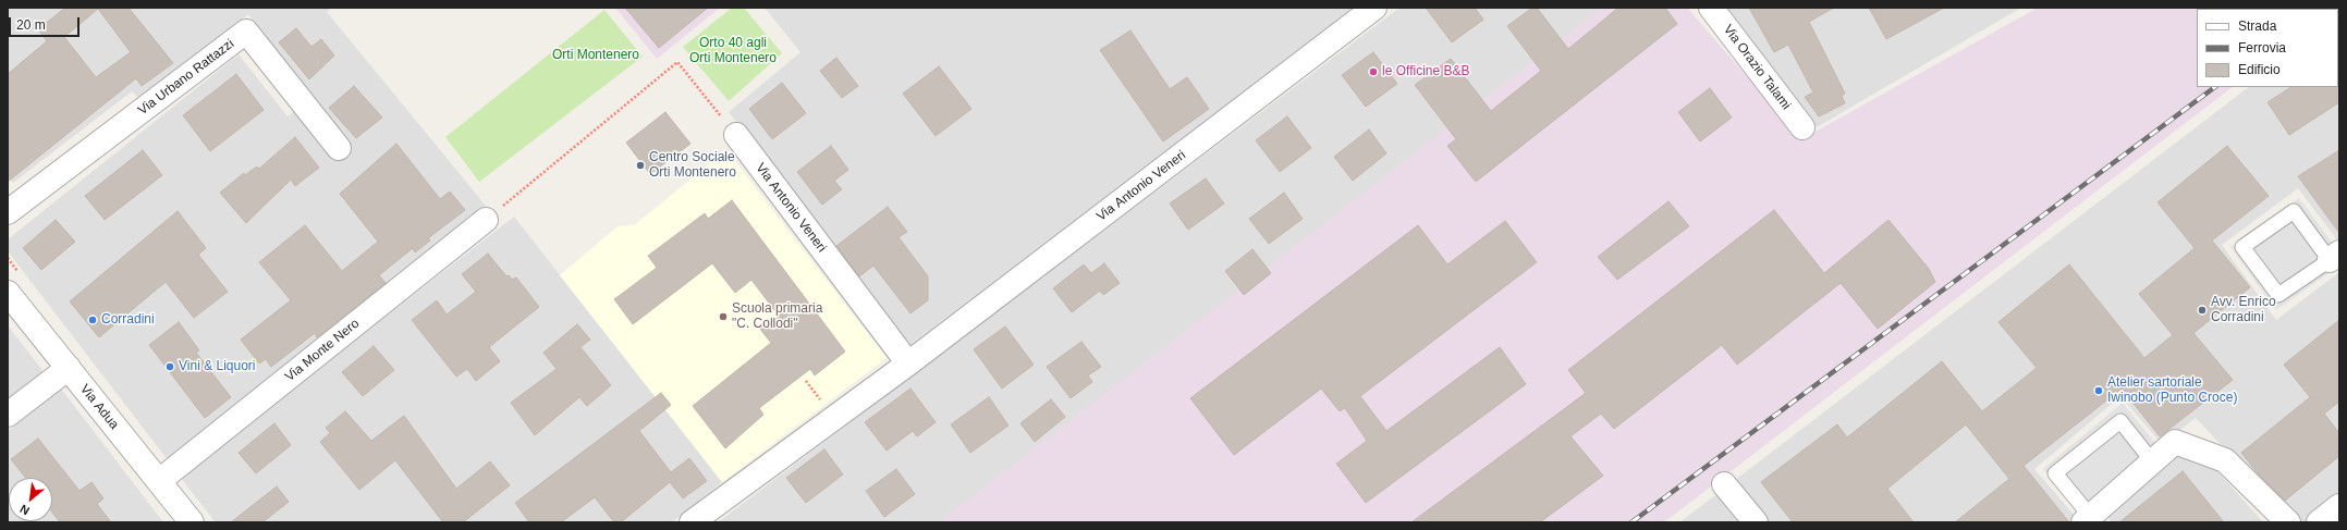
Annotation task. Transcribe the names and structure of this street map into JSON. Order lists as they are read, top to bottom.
{
  "streets": {
    "street": [
      "Via Orazio Talami",
      "Via Urbano Rattazzi",
      "Via Antonio Veneri",
      "Via Monte Nero",
      "Via Adua"
    ]
  },
  "crossings": [
    ["Via Monte Nero", "Via Adua"]
  ],
  "parks": ["Orto 40 agli Orti Montenero", "Orti Montenero"],
  "places": [
    "le Officine B&B",
    "Centro Sociale Orti Montenero",
    "Avv. Enrico Corradini",
    "Scuola primaria \"C. Collodi\"",
    "Corradini",
    "Vini & Liquori",
    "Atelier sartoriale Iwinobo (Punto Croce)"
  ],
  "legend": ["Strada", "Ferrovia", "Edificio"],
  "scale_bar": "20 m",
  "north": "bottom left"
}
